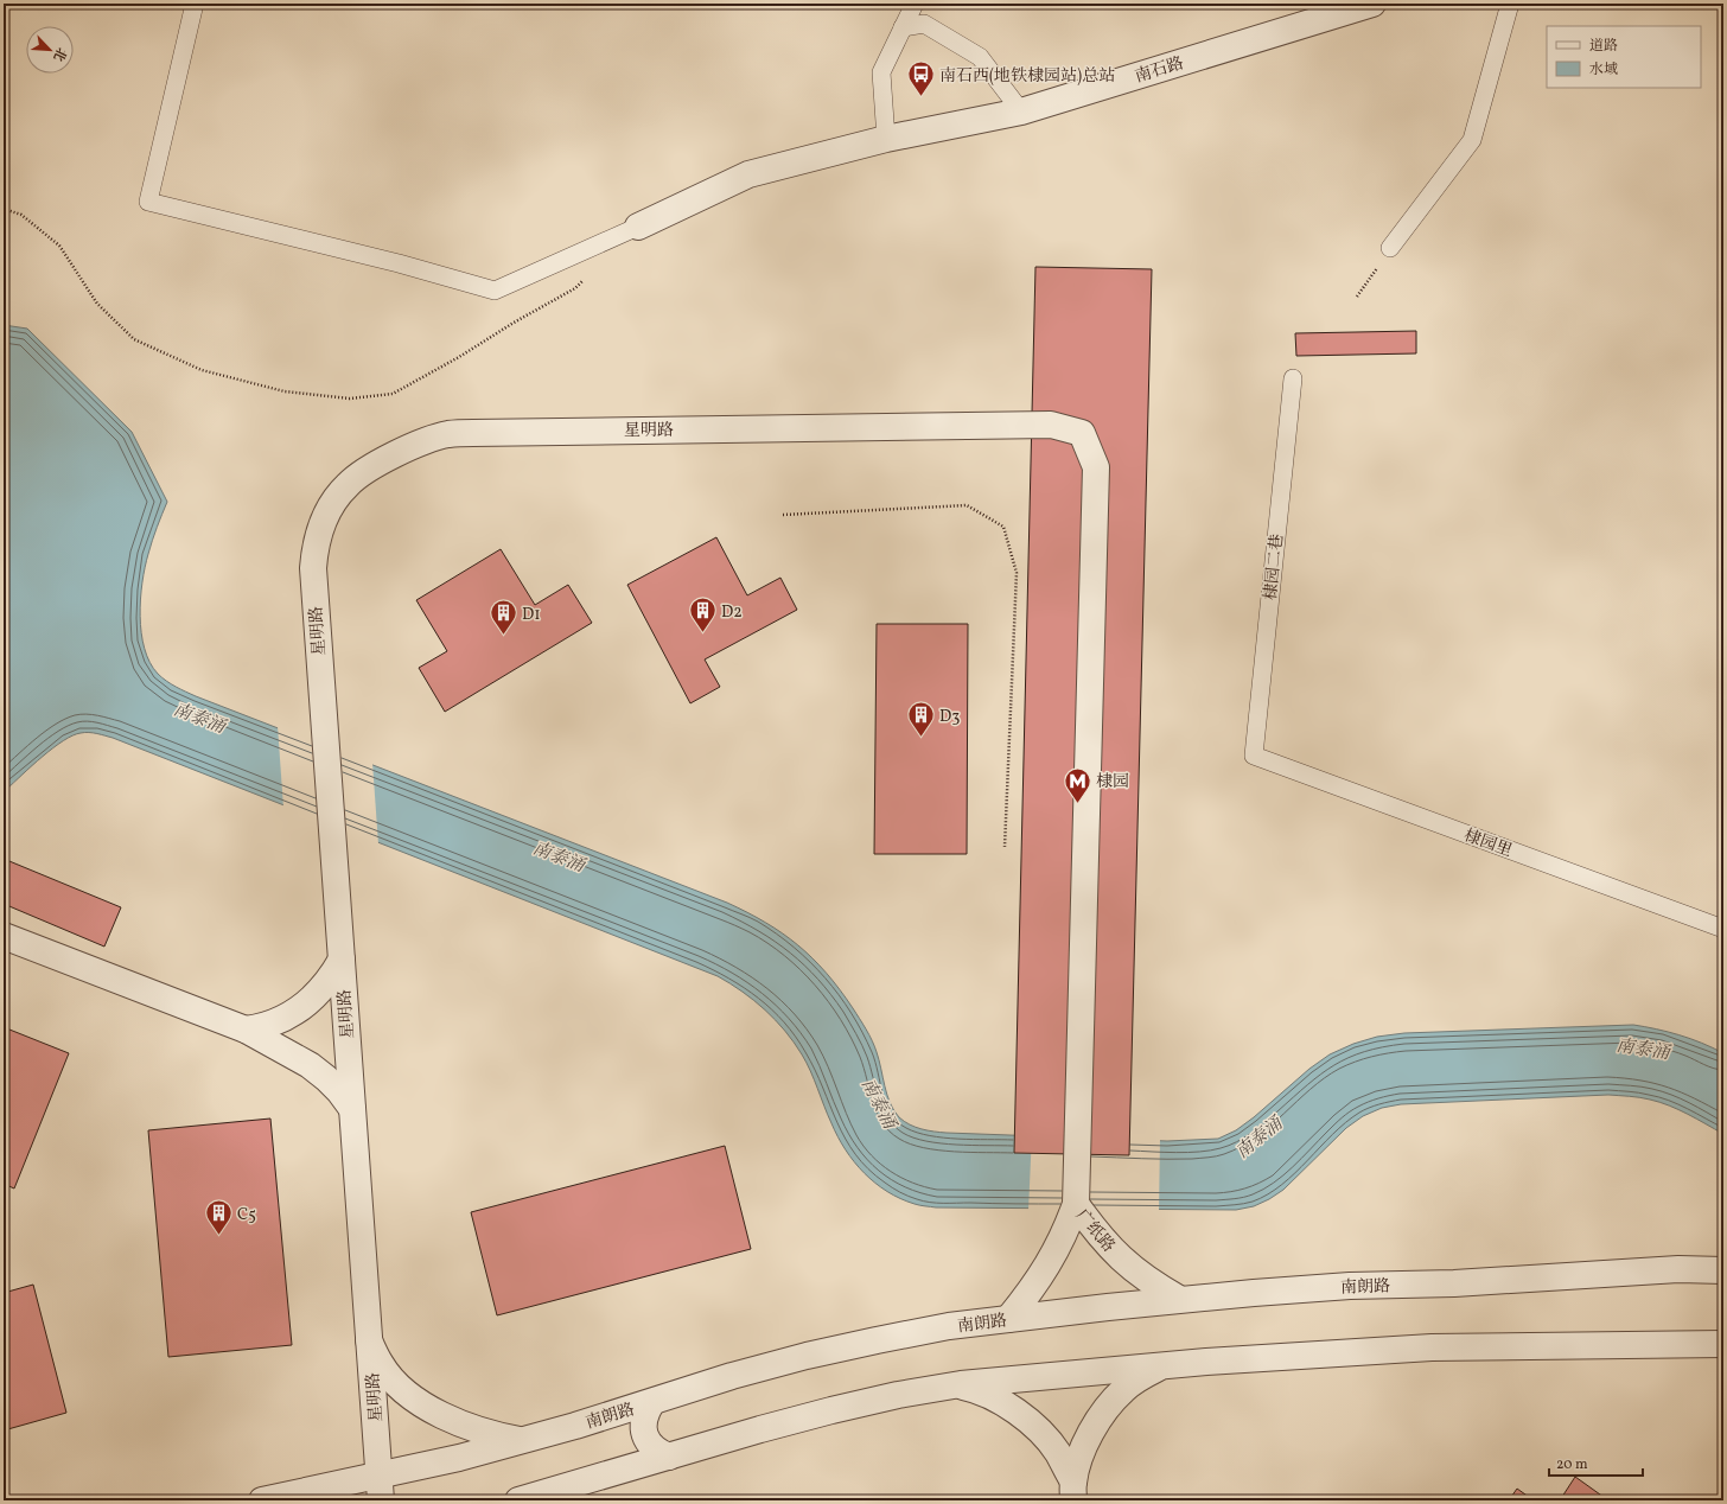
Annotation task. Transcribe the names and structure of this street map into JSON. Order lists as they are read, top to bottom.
{
  "streets": {
    "street": [
      "南石路",
      "星明路",
      "广纸路",
      "南朗路"
    ],
    "lane": ["棣园二巷", "棣园里"]
  },
  "crossings": [
    ["星明路", "广纸路"],
    ["星明路", "南朗路"],
    ["棣园二巷", "棣园里"],
    ["广纸路", "南朗路"]
  ],
  "water": ["南泰涌"],
  "places": {
    "bus stop": ["南石西(地铁棣园站)总站"],
    "building": [
      "D2",
      "D1",
      "D3",
      "C5"
    ],
    "metro station": ["棣园"]
  },
  "legend": ["道路", "水域"],
  "scale_bar": "20 m",
  "north": "bottom right"
}
